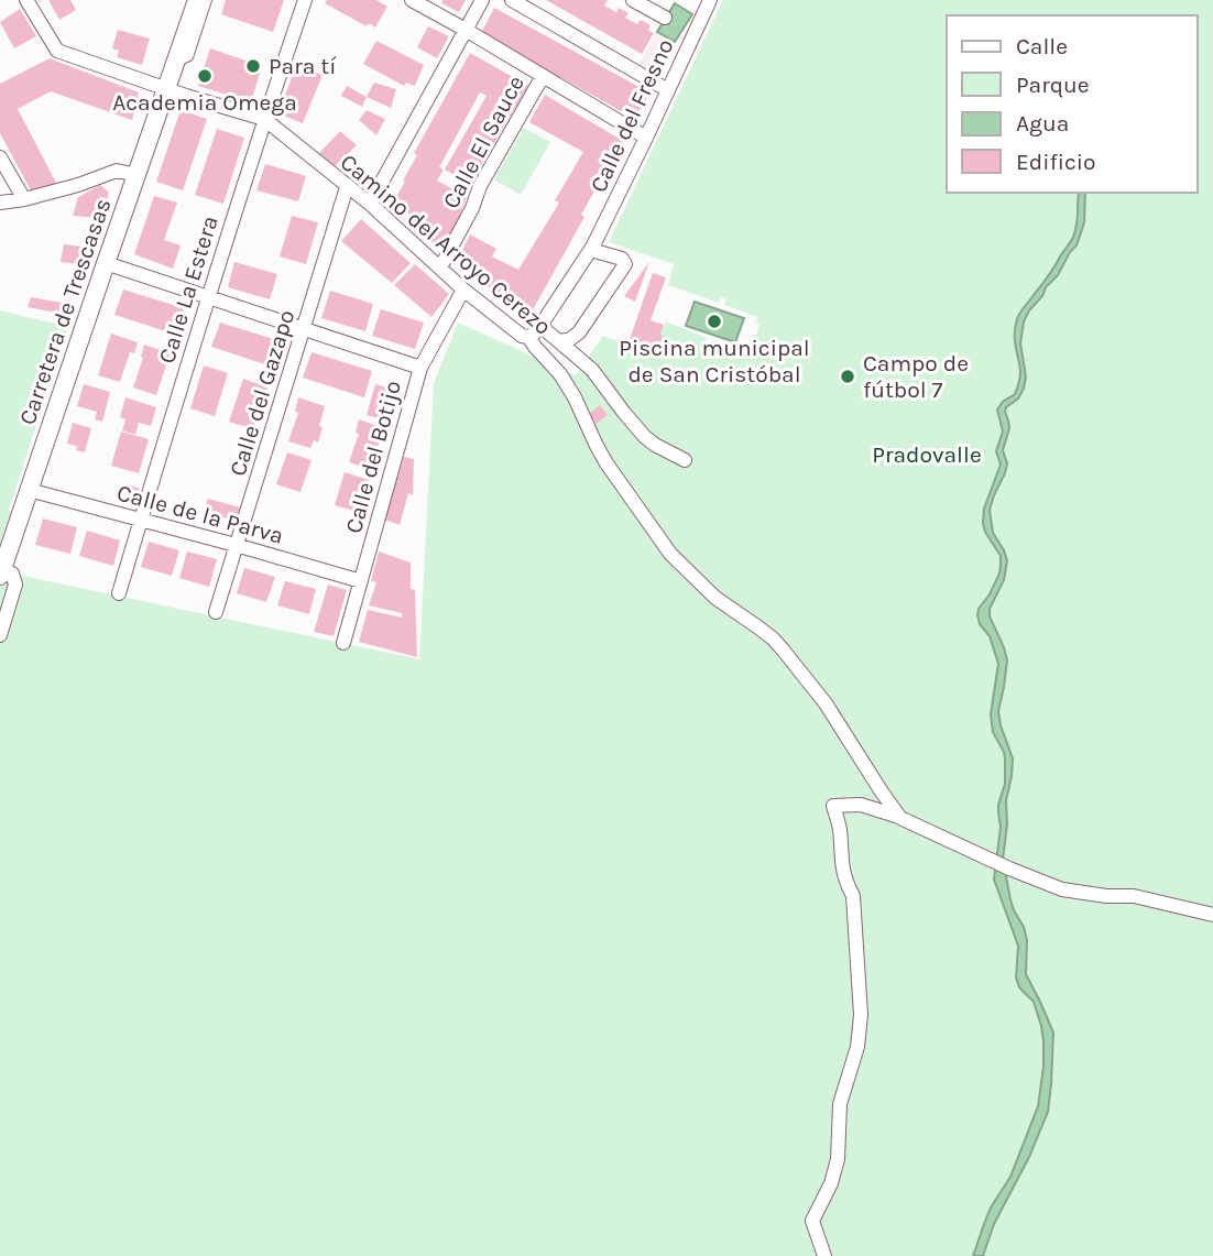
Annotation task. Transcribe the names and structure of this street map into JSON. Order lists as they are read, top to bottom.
{
  "streets": {
    "street": [
      "Calle del Fresno",
      "Calle El Sauce",
      "Camino del Arroyo Cerezo",
      "Calle La Estera",
      "Carretera de Trescasas",
      "Calle del Gazapo",
      "Calle del Botijo",
      "Calle de la Parva"
    ]
  },
  "crossings": [
    ["Calle del Fresno", "Camino del Arroyo Cerezo"],
    ["Calle El Sauce", "Camino del Arroyo Cerezo"],
    ["Camino del Arroyo Cerezo", "Calle La Estera"],
    ["Camino del Arroyo Cerezo", "Carretera de Trescasas"],
    ["Camino del Arroyo Cerezo", "Calle del Gazapo"],
    ["Camino del Arroyo Cerezo", "Calle del Botijo"],
    ["Calle La Estera", "Calle de la Parva"],
    ["Carretera de Trescasas", "Calle de la Parva"],
    ["Calle del Gazapo", "Calle de la Parva"],
    ["Calle del Botijo", "Calle de la Parva"]
  ],
  "parks": ["Pradovalle"],
  "places": [
    "Para tí",
    "Academia Omega",
    "Piscina municipal de San Cristóbal",
    "Campo de fútbol 7"
  ],
  "legend": [
    "Calle",
    "Parque",
    "Agua",
    "Edificio"
  ]
}
